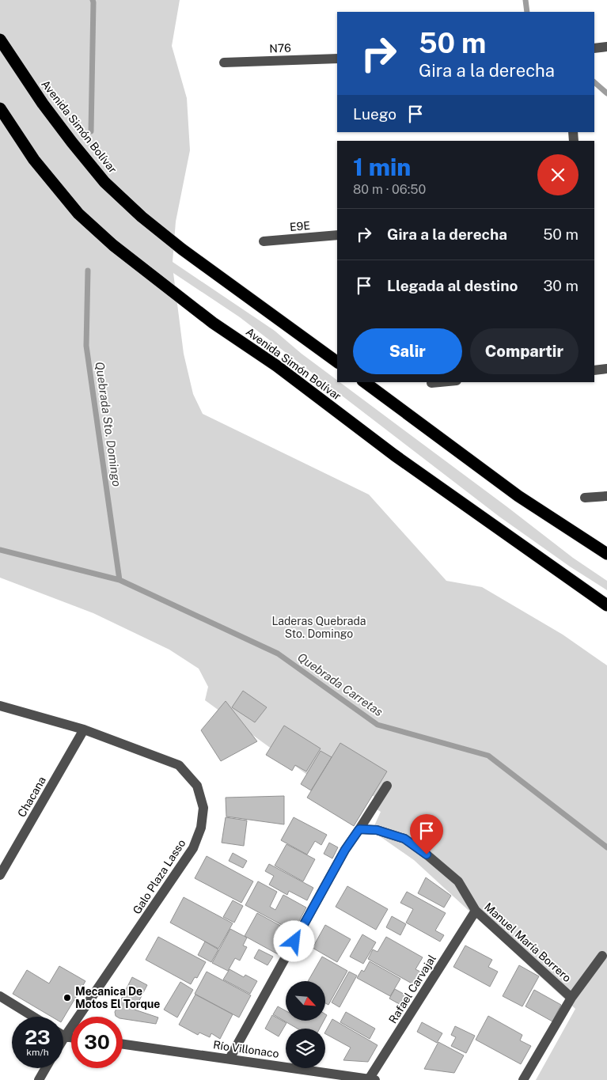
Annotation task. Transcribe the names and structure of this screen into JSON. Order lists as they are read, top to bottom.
{
  "streets": {
    "highway": ["Avenida Simón Bolívar"],
    "street": [
      "N76",
      "E9E",
      "Chacana",
      "Galo Plaza Lasso",
      "Manuel María Borrero",
      "Rafael Carvajal",
      "Río Villonaco"
    ]
  },
  "crossings": [
    ["Chacana", "Galo Plaza Lasso"],
    ["Manuel María Borrero", "Rafael Carvajal"],
    ["Rafael Carvajal", "Río Villonaco"]
  ],
  "water": ["Quebrada Sto. Domingo", "Quebrada Carretas"],
  "parks": ["Laderas Quebrada Sto. Domingo"],
  "places": ["Mecanica De Motos El Torque"],
  "north": "bottom right",
  "page": {
    "turn": ["50 m", "Gira a la derecha"],
    "then": "Luego",
    "heading": ["1 min", "80 m · 06:50"],
    "list": [
      {
        "name": "Gira a la derecha",
        "value": "50 m"
      },
      {
        "name": "Llegada al destino",
        "value": "30 m"
      }
    ],
    "buttons": ["Salir", "Compartir"],
    "speed": "23 km/h",
    "limit": "30"
  }
}
